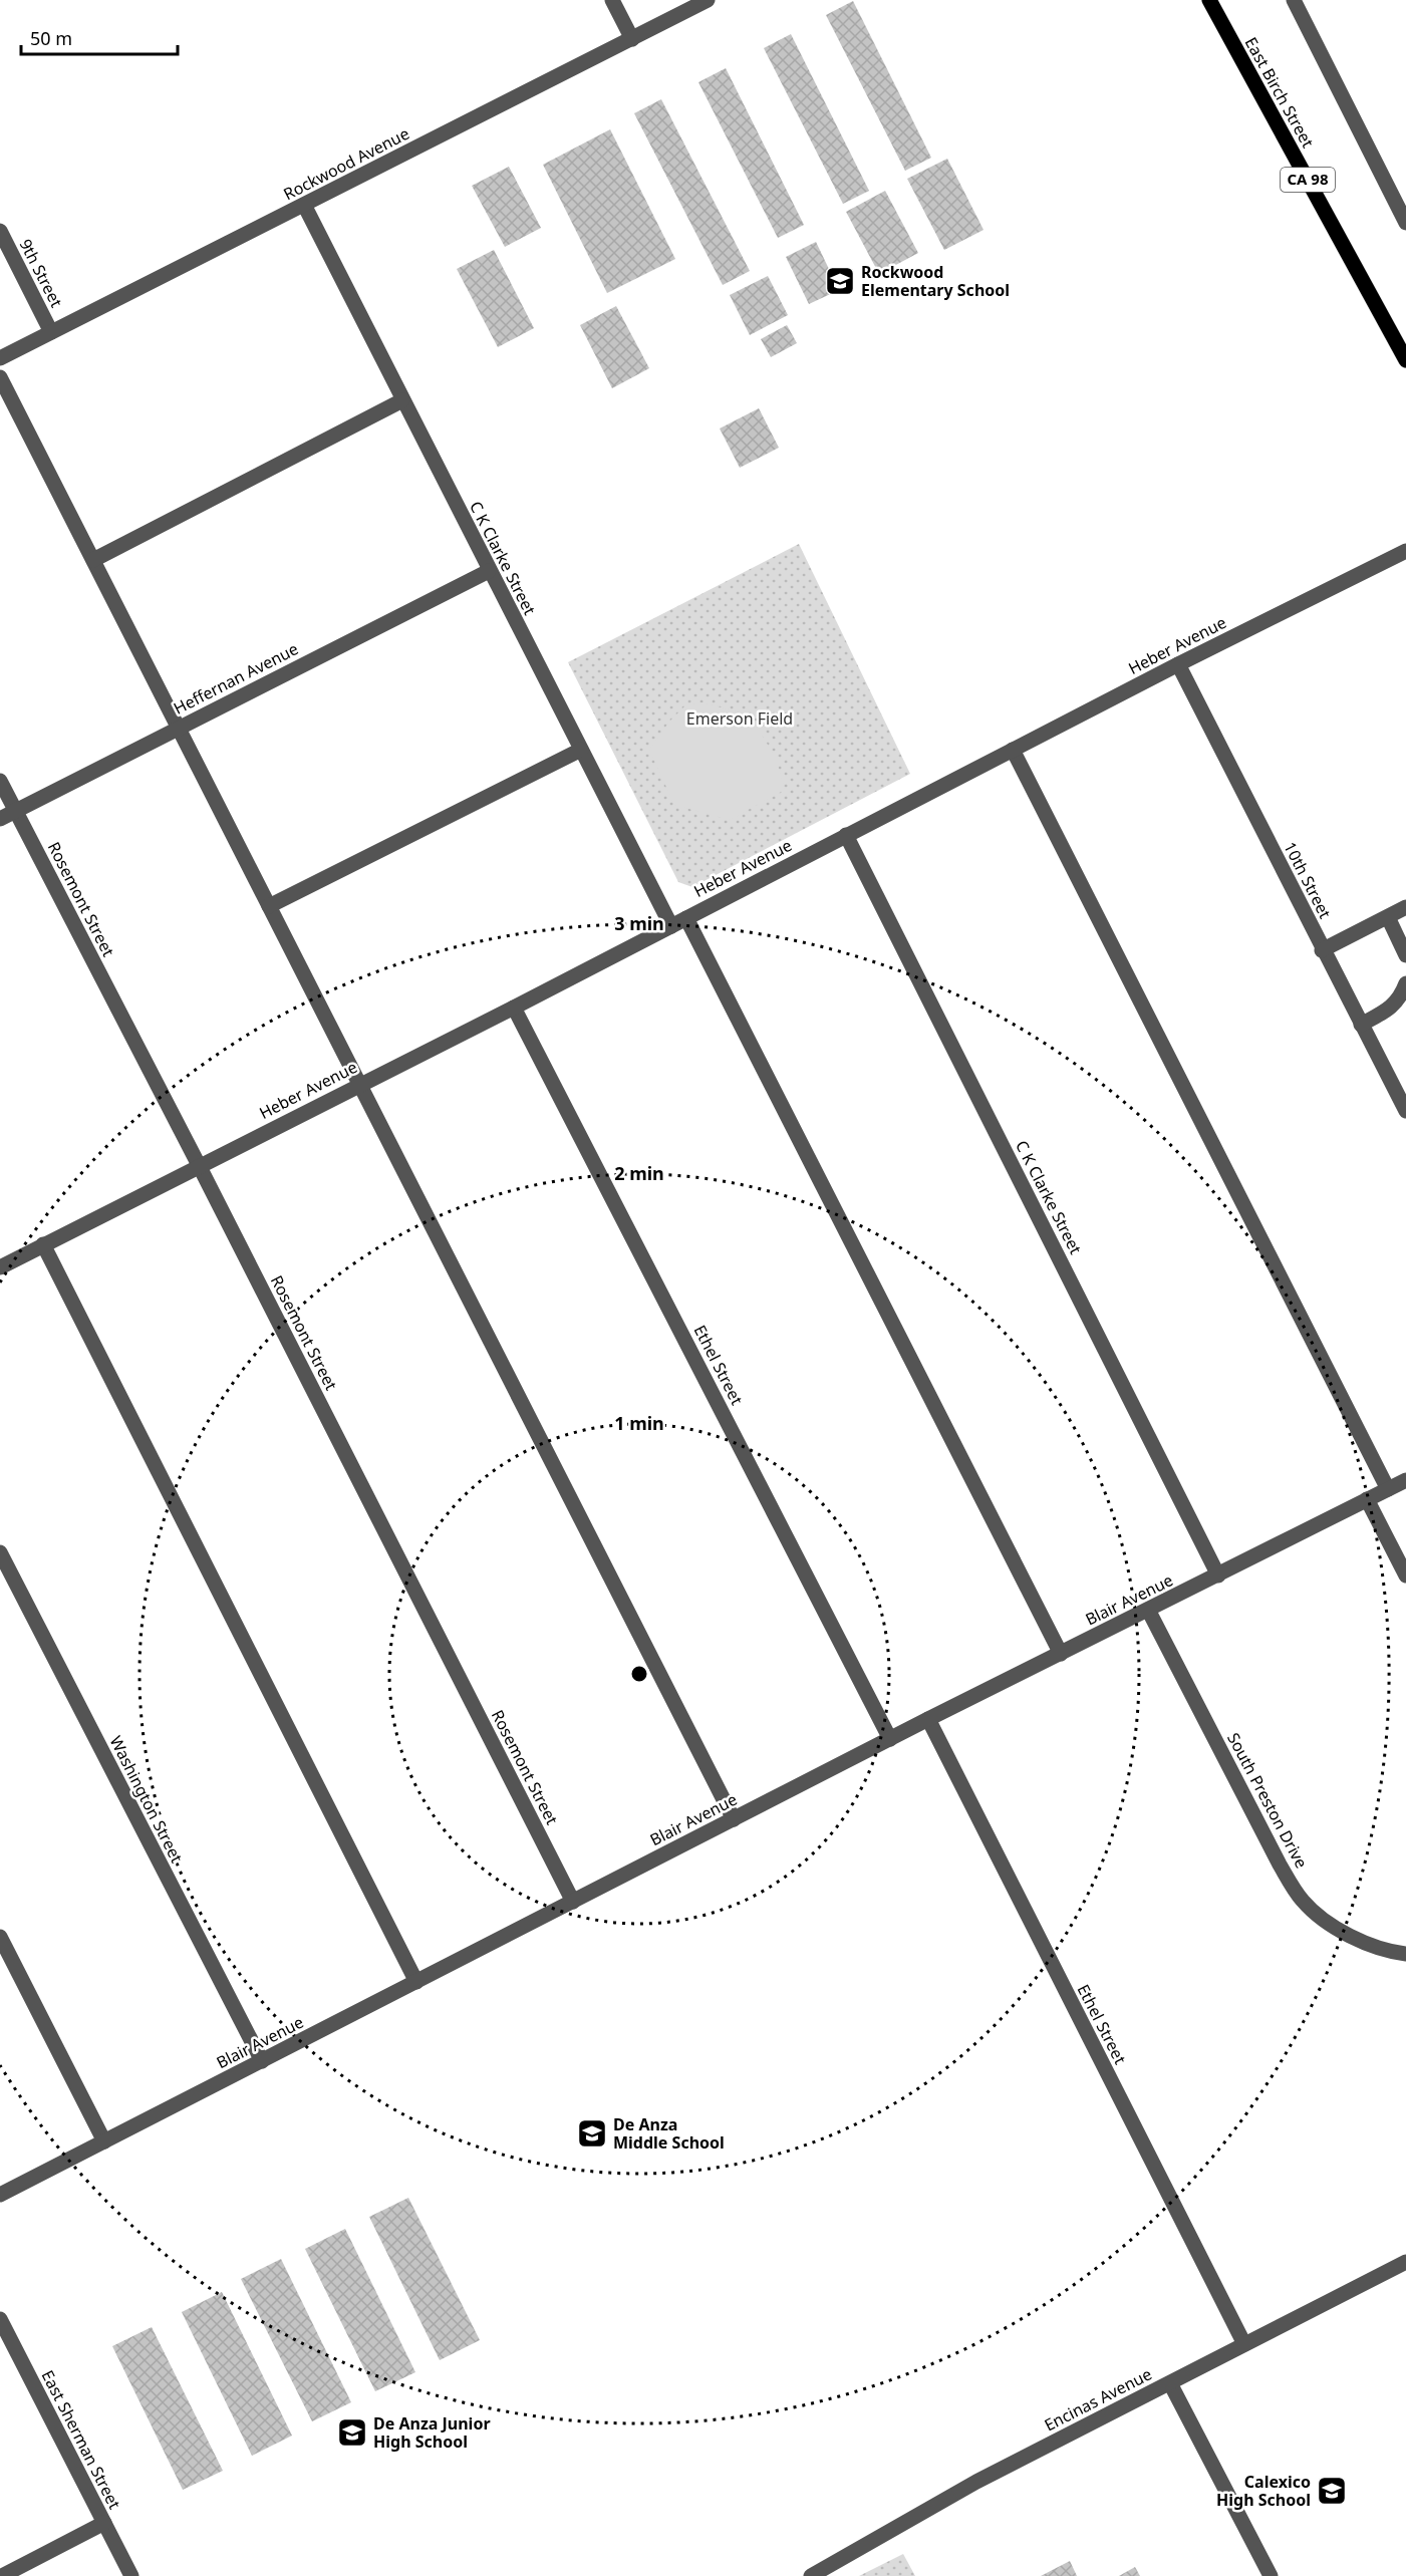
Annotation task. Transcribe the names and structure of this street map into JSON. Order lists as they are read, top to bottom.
{
  "streets": {
    "main road": ["East Birch Street", "CA 98"],
    "street": [
      "Rockwood Avenue",
      "9th Street",
      "C K Clarke Street",
      "Heber Avenue",
      "Heffernan Avenue",
      "10th Street",
      "Rosemont Street",
      "Ethel Street",
      "Blair Avenue",
      "Washington Street",
      "South Preston Drive",
      "Encinas Avenue",
      "East Sherman Street"
    ]
  },
  "crossings": [
    ["Rockwood Avenue", "9th Street"],
    ["Rockwood Avenue", "C K Clarke Street"],
    ["C K Clarke Street", "Heber Avenue"],
    ["C K Clarke Street", "Heffernan Avenue"],
    ["C K Clarke Street", "Blair Avenue"],
    ["Heber Avenue", "10th Street"],
    ["Heber Avenue", "Rosemont Street"],
    ["Heber Avenue", "Ethel Street"],
    ["Heffernan Avenue", "Rosemont Street"],
    ["Rosemont Street", "Blair Avenue"],
    ["Ethel Street", "Blair Avenue"],
    ["Ethel Street", "Encinas Avenue"],
    ["Blair Avenue", "Washington Street"],
    ["Blair Avenue", "South Preston Drive"]
  ],
  "parks": ["Emerson Field"],
  "places": {
    "school or university": [
      "Rockwood Elementary School",
      "De Anza Middle School",
      "De Anza Junior High School",
      "Calexico High School"
    ]
  },
  "scale_bar": "50 m",
  "rings": ["3 min", "2 min", "1 min"]
}
